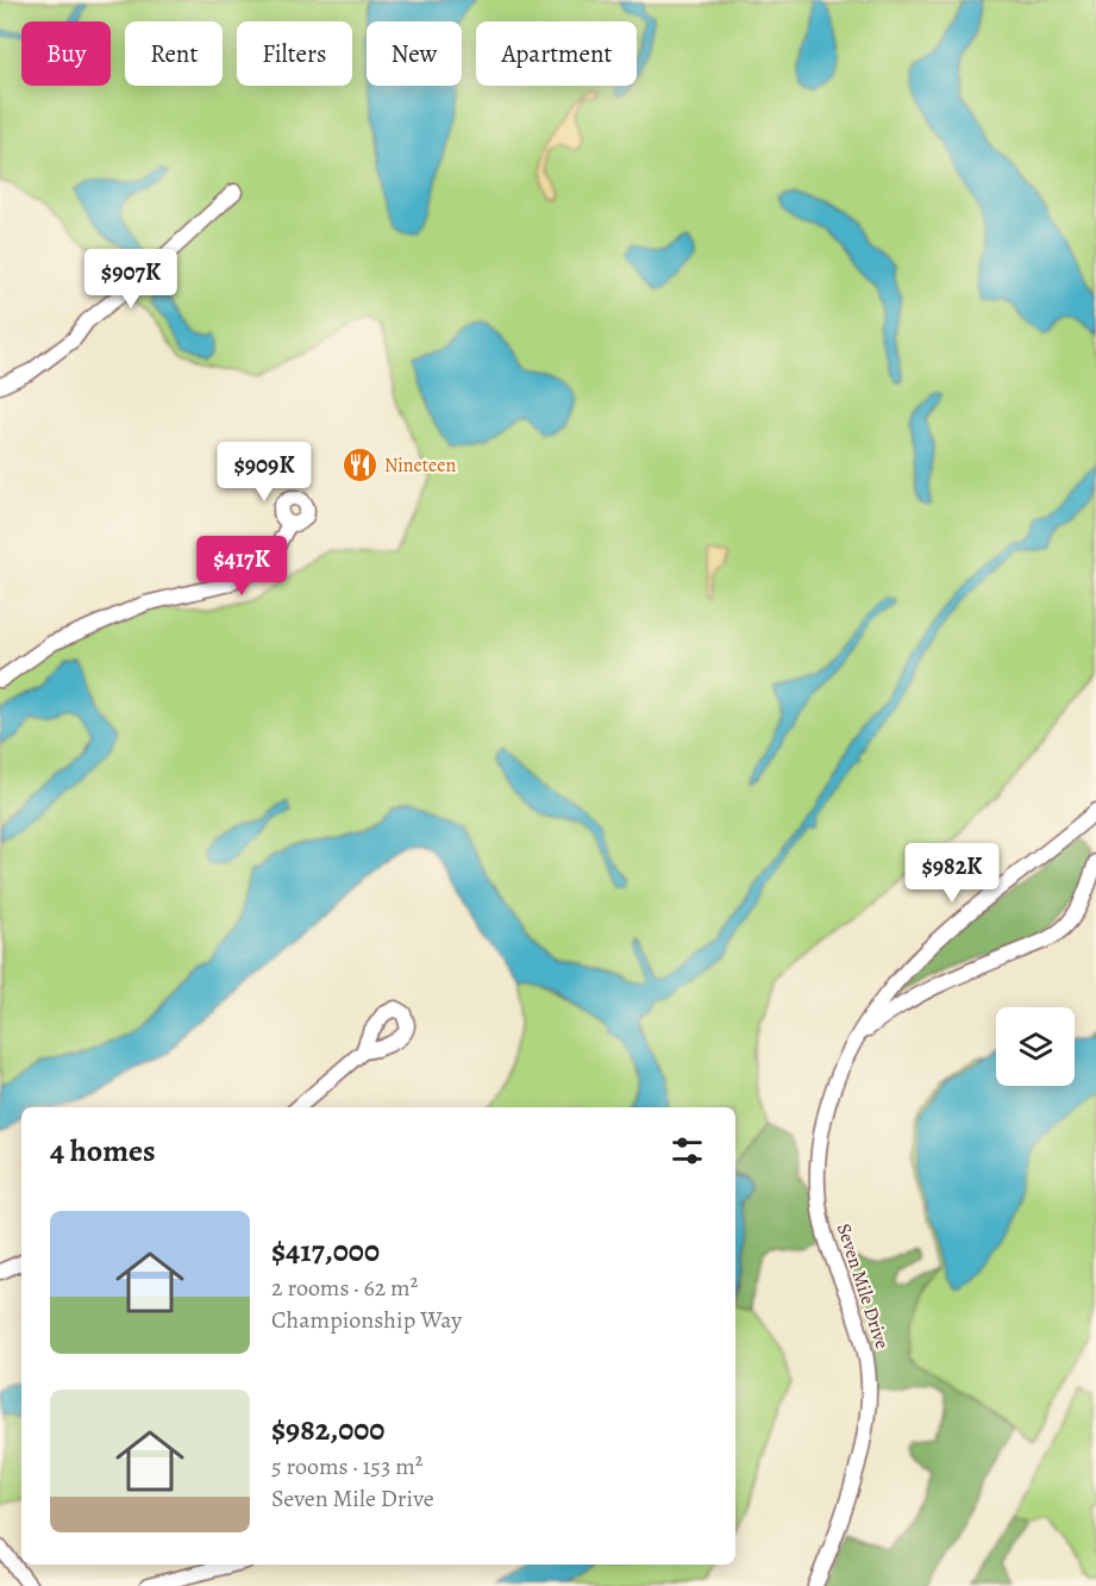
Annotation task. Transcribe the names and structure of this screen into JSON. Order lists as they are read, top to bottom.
{
  "streets": {
    "street": ["Seven Mile Drive"]
  },
  "places": {
    "restaurant": ["Nineteen"]
  },
  "page": {
    "chip": [
      "Buy",
      "Rent",
      "Filters",
      "New",
      "Apartment"
    ],
    "price": [
      "$907K",
      "$909K",
      "$417K",
      "$982K"
    ],
    "heading": "4 homes",
    "list": [
      {
        "name": "$417,000",
        "note": "2 rooms · 62 m² · Championship Way"
      },
      {
        "name": "$982,000",
        "note": "5 rooms · 153 m² · Seven Mile Drive"
      }
    ]
  }
}
